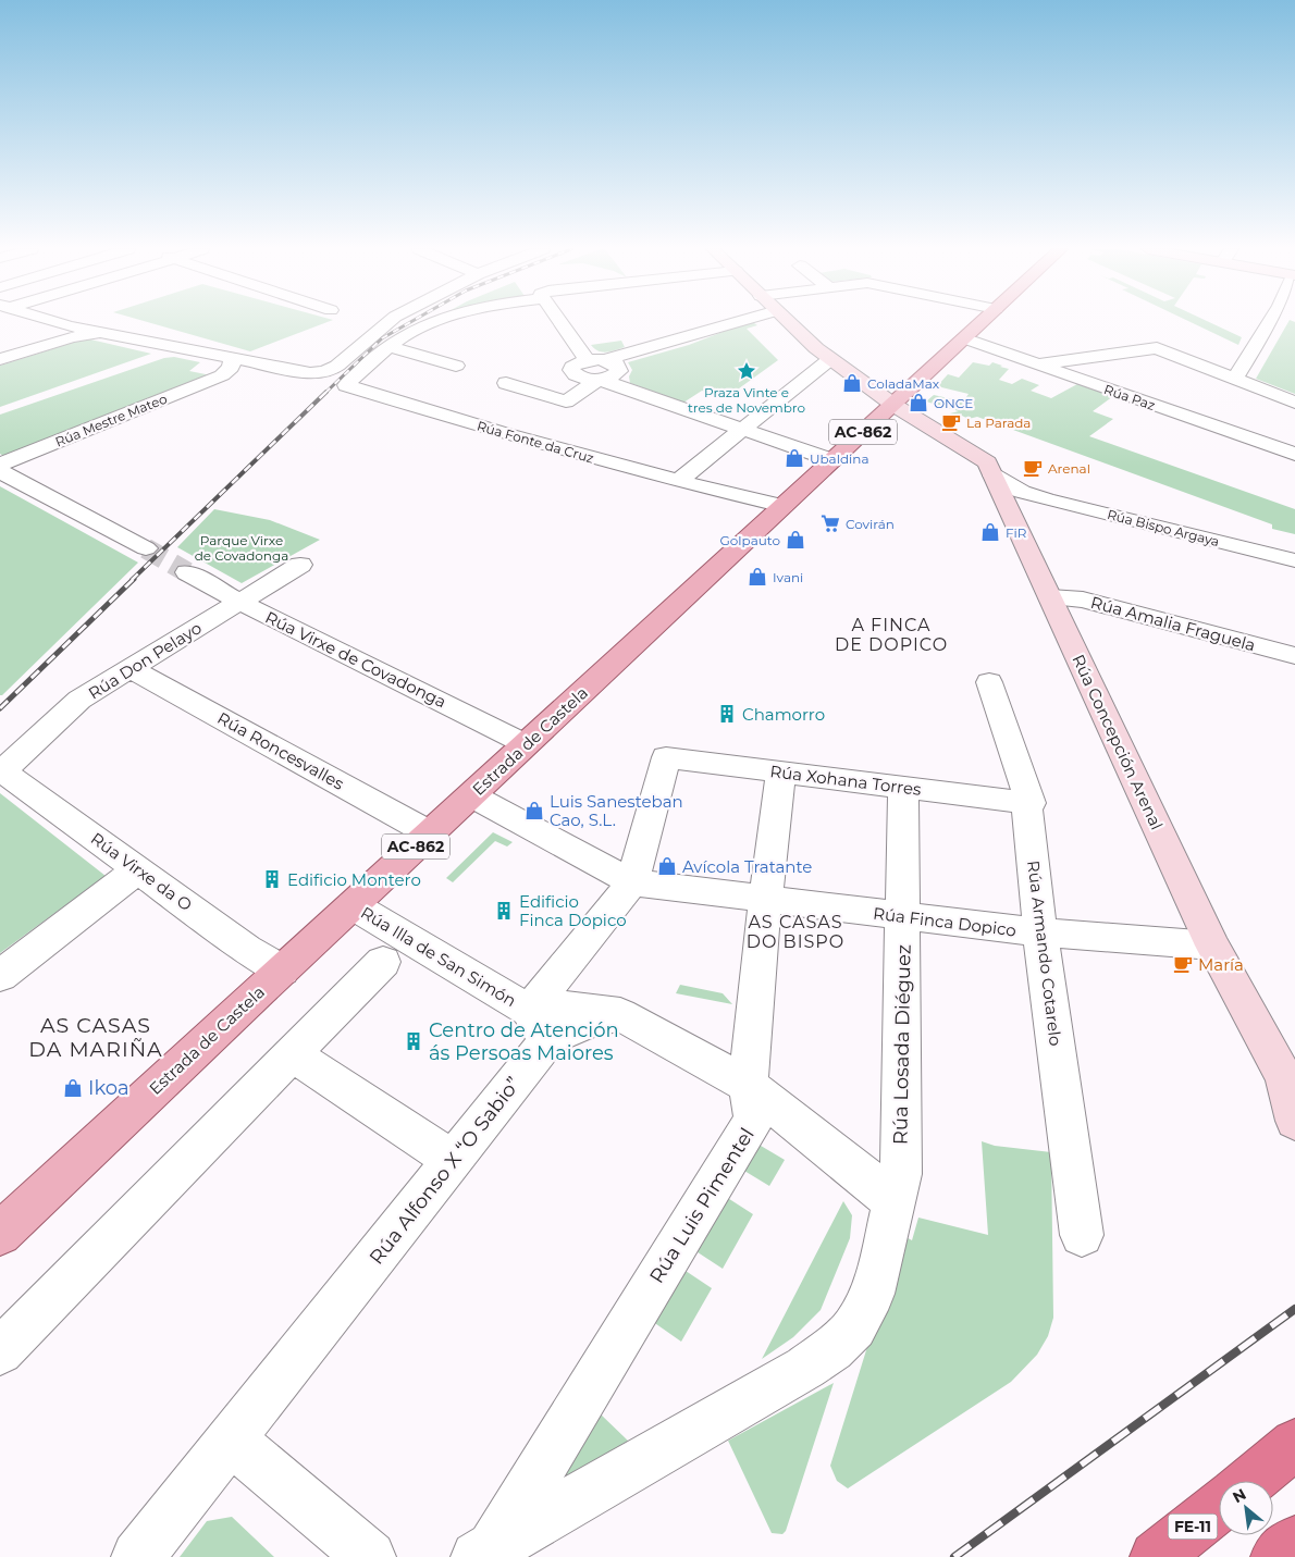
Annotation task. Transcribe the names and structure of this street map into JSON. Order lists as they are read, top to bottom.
{
  "streets": {
    "highway": ["FE-11"],
    "main road": ["AC-862", "Estrada de Castela"],
    "street": [
      "Rúa Paz",
      "Rúa Mestre Mateo",
      "Rúa Fonte da Cruz",
      "Rúa Bispo Argaya",
      "Rúa Amalia Fraguela",
      "Rúa Virxe de Covadonga",
      "Rúa Don Pelayo",
      "Rúa Concepción Arenal",
      "Rúa Roncesvalles",
      "Rúa Xohana Torres",
      "Rúa Virxe da O",
      "Rúa Finca Dopico",
      "Rúa Armando Cotarelo",
      "Rúa Illa de San Simón",
      "Rúa Losada Diéguez",
      "Rúa Alfonso X “O Sabio”",
      "Rúa Luis Pimentel"
    ]
  },
  "crossings": [
    ["Rúa Paz", "Estrada de Castela"],
    ["Rúa Fonte da Cruz", "Estrada de Castela"],
    ["Rúa Bispo Argaya", "Rúa Concepción Arenal"],
    ["Rúa Amalia Fraguela", "Rúa Concepción Arenal"],
    ["Rúa Virxe de Covadonga", "Rúa Don Pelayo"],
    ["Rúa Virxe de Covadonga", "Estrada de Castela"],
    ["Rúa Don Pelayo", "Rúa Roncesvalles"],
    ["Rúa Don Pelayo", "Rúa Virxe da O"],
    ["Estrada de Castela", "Rúa Concepción Arenal"],
    ["Estrada de Castela", "Rúa Roncesvalles"],
    ["Estrada de Castela", "Rúa Virxe da O"],
    ["Estrada de Castela", "Rúa Finca Dopico"],
    ["Estrada de Castela", "Rúa Illa de San Simón"],
    ["Rúa Concepción Arenal", "Rúa Finca Dopico"],
    ["Rúa Xohana Torres", "Rúa Armando Cotarelo"],
    ["Rúa Xohana Torres", "Rúa Losada Diéguez"],
    ["Rúa Xohana Torres", "Rúa Alfonso X “O Sabio”"],
    ["Rúa Xohana Torres", "Rúa Luis Pimentel"],
    ["Rúa Finca Dopico", "Rúa Armando Cotarelo"],
    ["Rúa Finca Dopico", "Rúa Losada Diéguez"],
    ["Rúa Finca Dopico", "Rúa Alfonso X “O Sabio”"],
    ["Rúa Finca Dopico", "Rúa Luis Pimentel"],
    ["Rúa Illa de San Simón", "Rúa Alfonso X “O Sabio”"],
    ["Rúa Losada Diéguez", "Rúa Luis Pimentel"]
  ],
  "districts": ["A FINCA DE DOPICO", "AS CASAS DO BISPO", "AS CASAS DA MARIÑA"],
  "parks": ["Parque Virxe de Covadonga"],
  "places": {
    "place": ["Praza Vinte e tres de Novembro"],
    "shop": [
      "ColadaMax",
      "ONCE",
      "Ubaldina",
      "FiR",
      "Golpauto",
      "Ivani",
      "Luis Sanesteban Cao, S.L.",
      "Avícola Tratante",
      "Ikoa"
    ],
    "cafe": ["La Parada", "Arenal", "María"],
    "supermarket": ["Covirán"],
    "building": [
      "Chamorro",
      "Edificio Montero",
      "Edificio Finca Dopico",
      "Centro de Atención ás Persoas Maiores"
    ]
  },
  "north": "top left"
}
